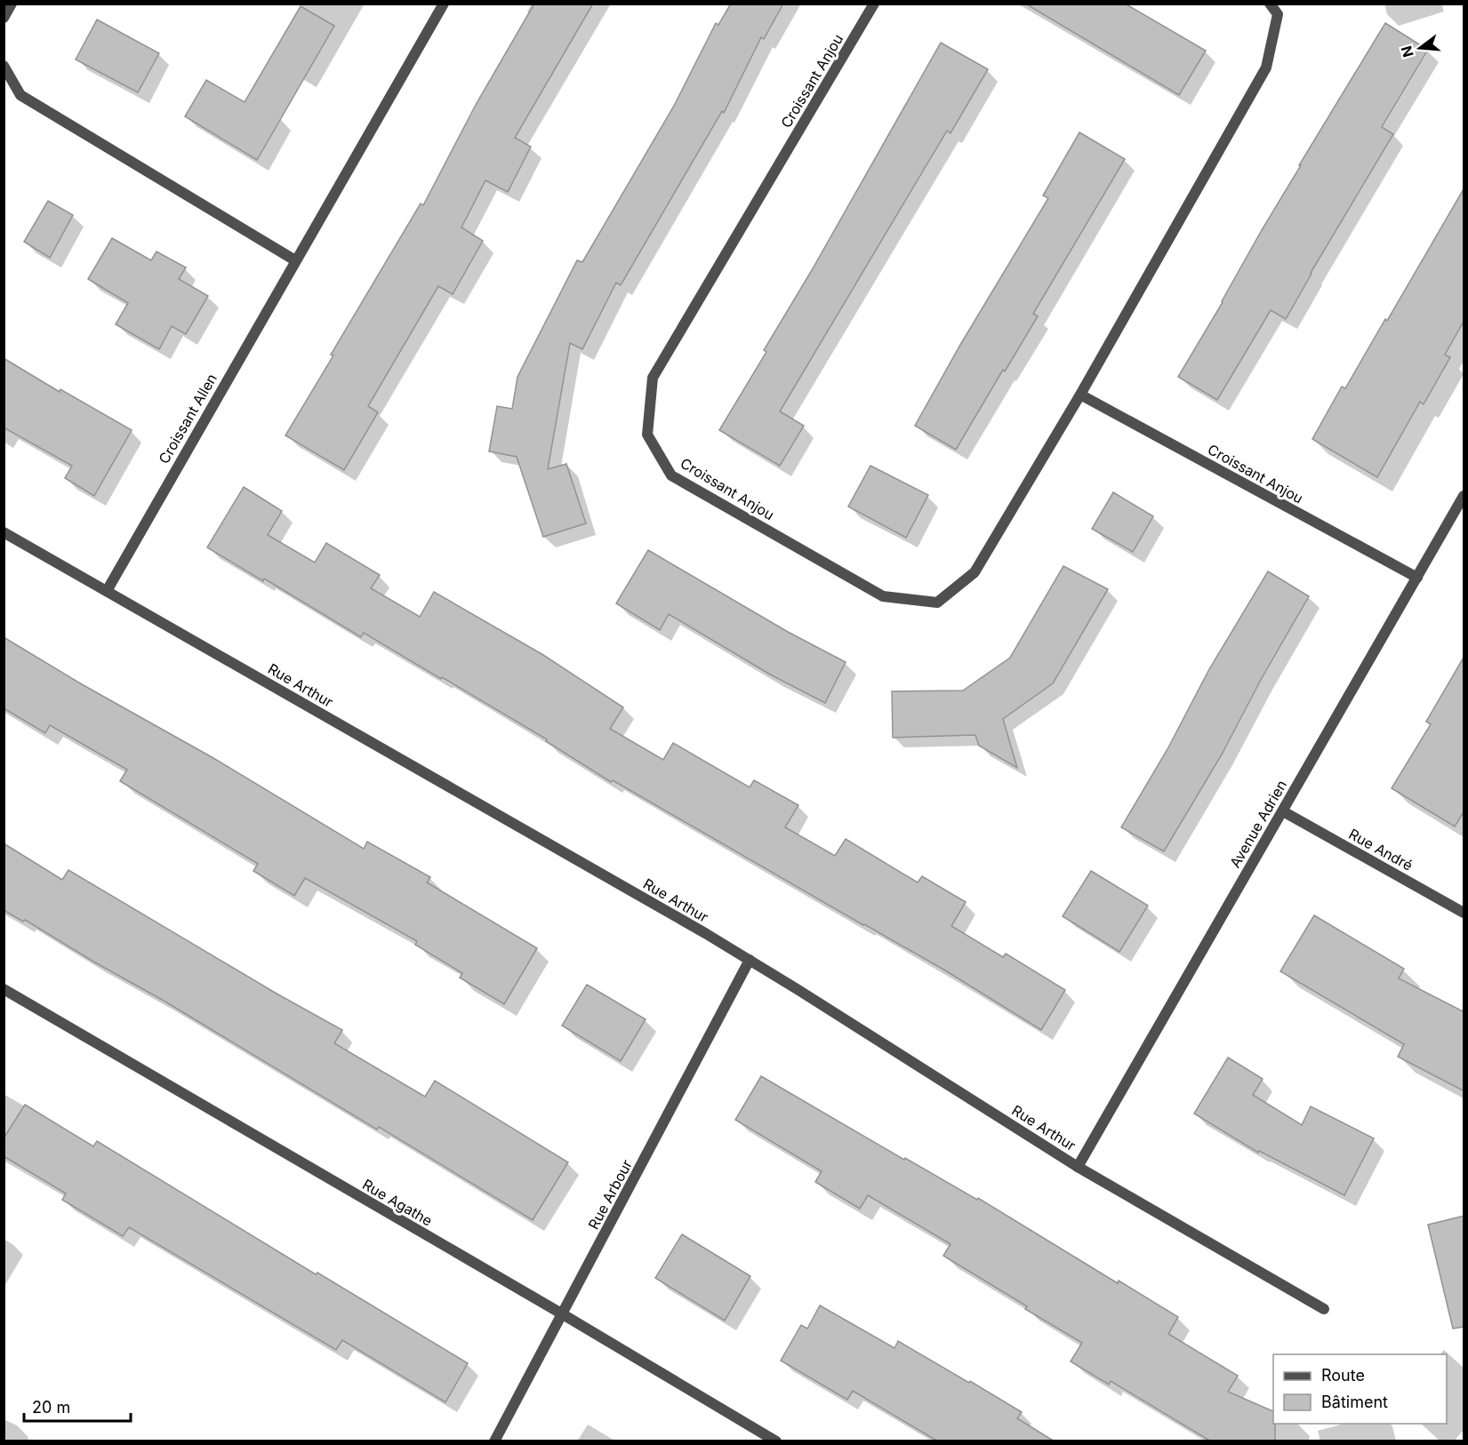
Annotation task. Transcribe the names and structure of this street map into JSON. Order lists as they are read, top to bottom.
{
  "streets": {
    "street": [
      "Croissant Anjou",
      "Croissant Allen",
      "Rue Arthur",
      "Avenue Adrien",
      "Rue André",
      "Rue Arbour",
      "Rue Agathe"
    ]
  },
  "crossings": [
    ["Croissant Anjou", "Avenue Adrien"],
    ["Croissant Allen", "Rue Arthur"],
    ["Rue Arthur", "Avenue Adrien"],
    ["Rue Arthur", "Rue Arbour"],
    ["Avenue Adrien", "Rue André"],
    ["Rue Arbour", "Rue Agathe"]
  ],
  "legend": ["Route", "Bâtiment"],
  "scale_bar": "20 m",
  "north": "left"
}
